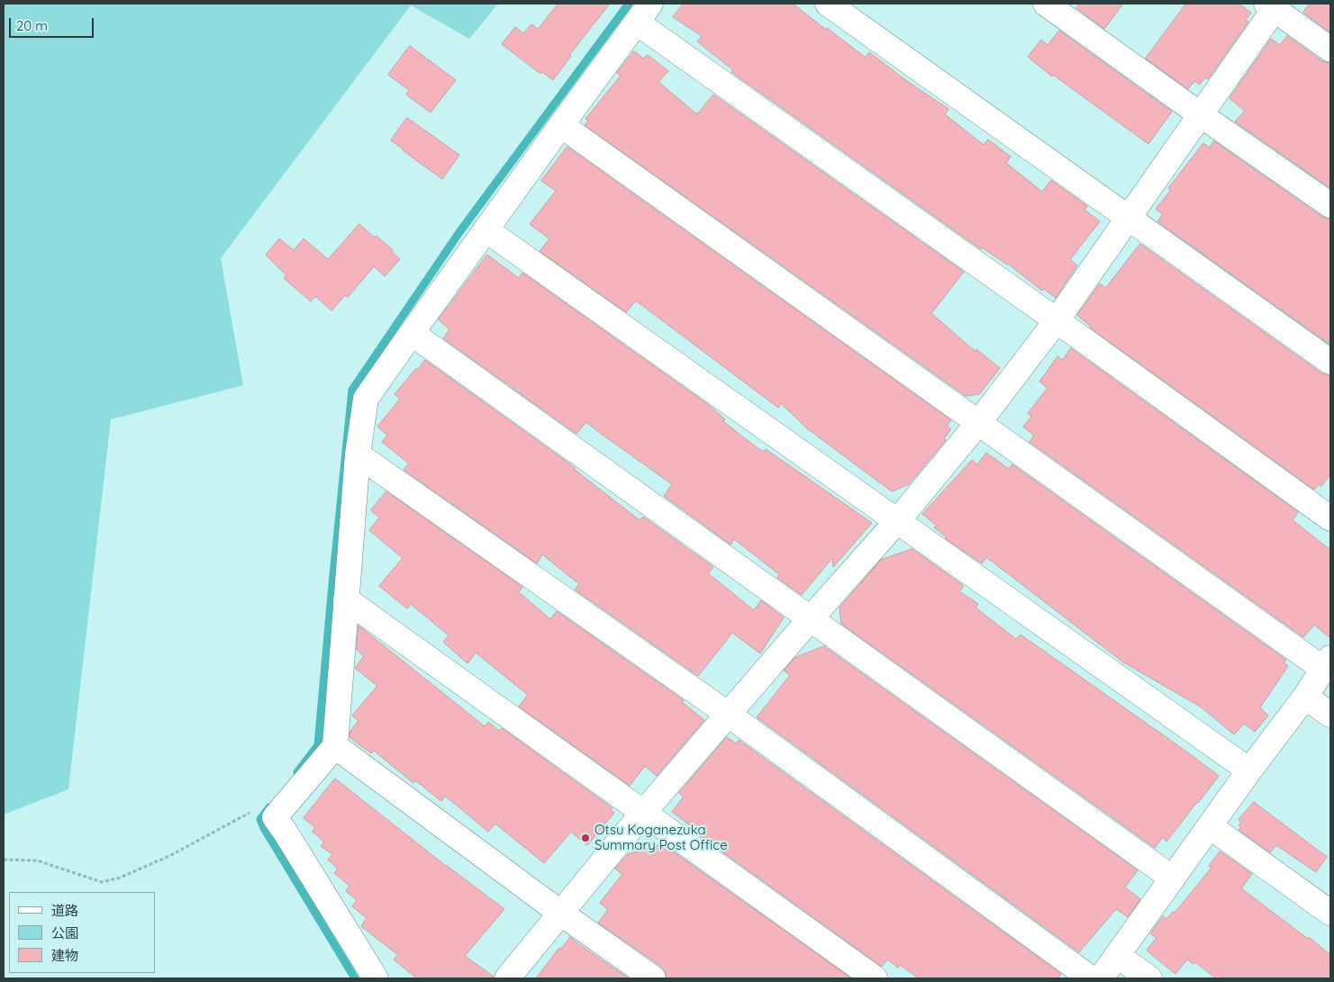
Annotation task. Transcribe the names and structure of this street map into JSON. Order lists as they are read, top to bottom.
{
  "places": ["Otsu Koganezuka Summary Post Office"],
  "legend": ["道路", "公園", "建物"],
  "scale_bar": "20 m"
}
